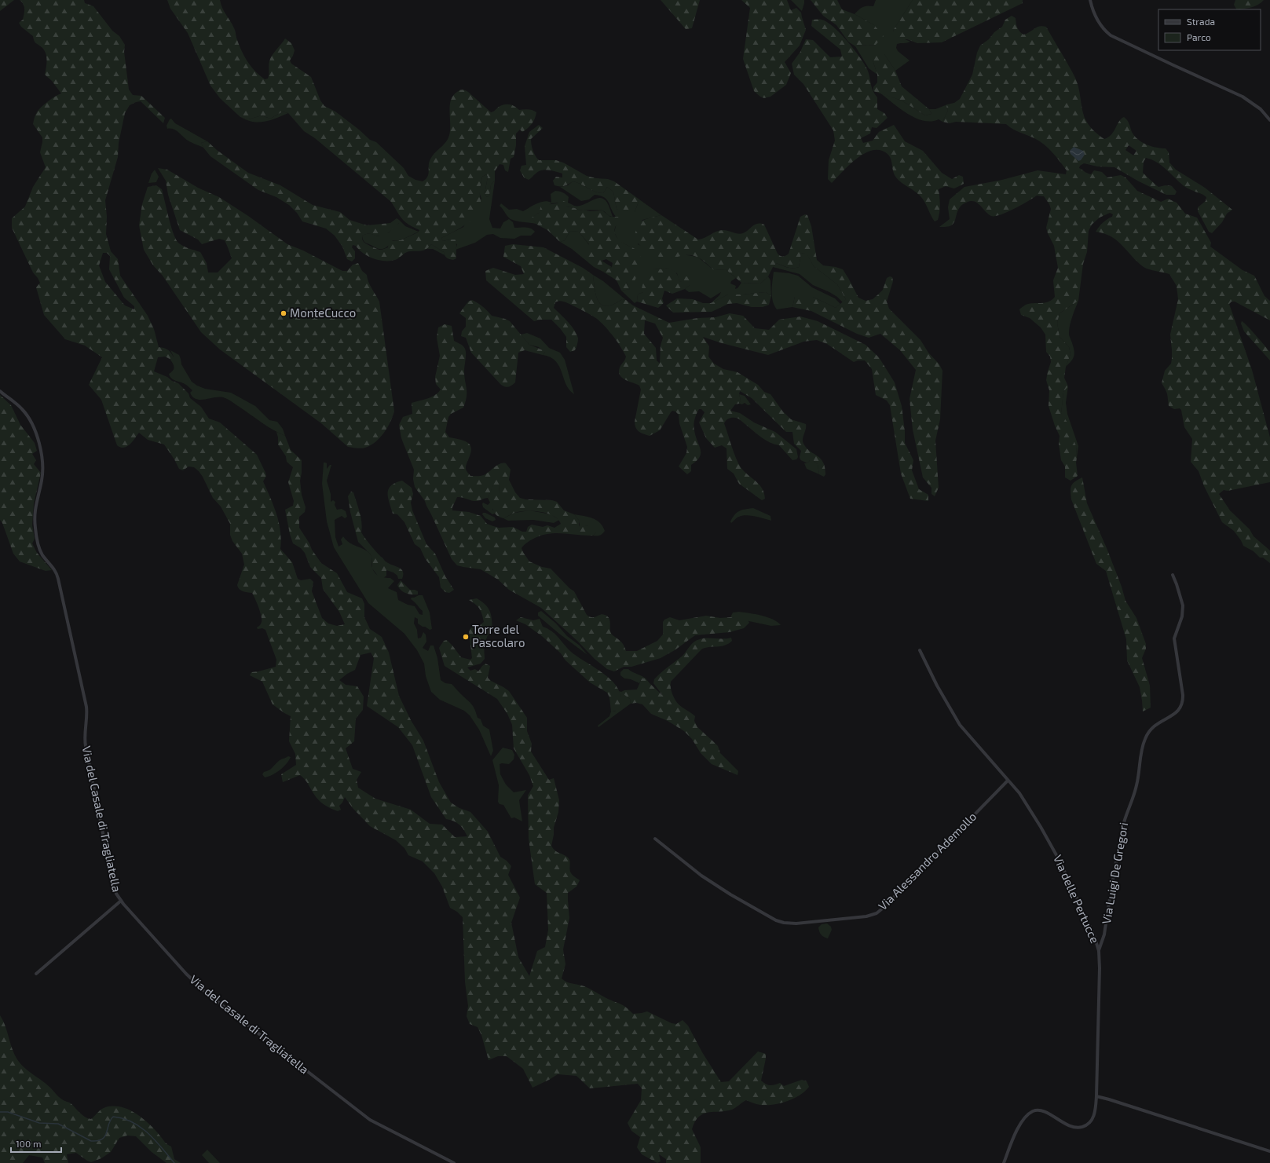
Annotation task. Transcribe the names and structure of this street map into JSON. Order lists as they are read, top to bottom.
{
  "streets": {
    "street": [
      "Via del Casale di Tragliatella",
      "Via Alessandro Ademollo",
      "Via Luigi De Gregori",
      "Via delle Pertucce"
    ]
  },
  "crossings": [
    ["Via Alessandro Ademollo", "Via delle Pertucce"],
    ["Via Luigi De Gregori", "Via delle Pertucce"]
  ],
  "places": ["MonteCucco", "Torre del Pascolaro"],
  "legend": ["Strada", "Parco"],
  "scale_bar": "100 m"
}
